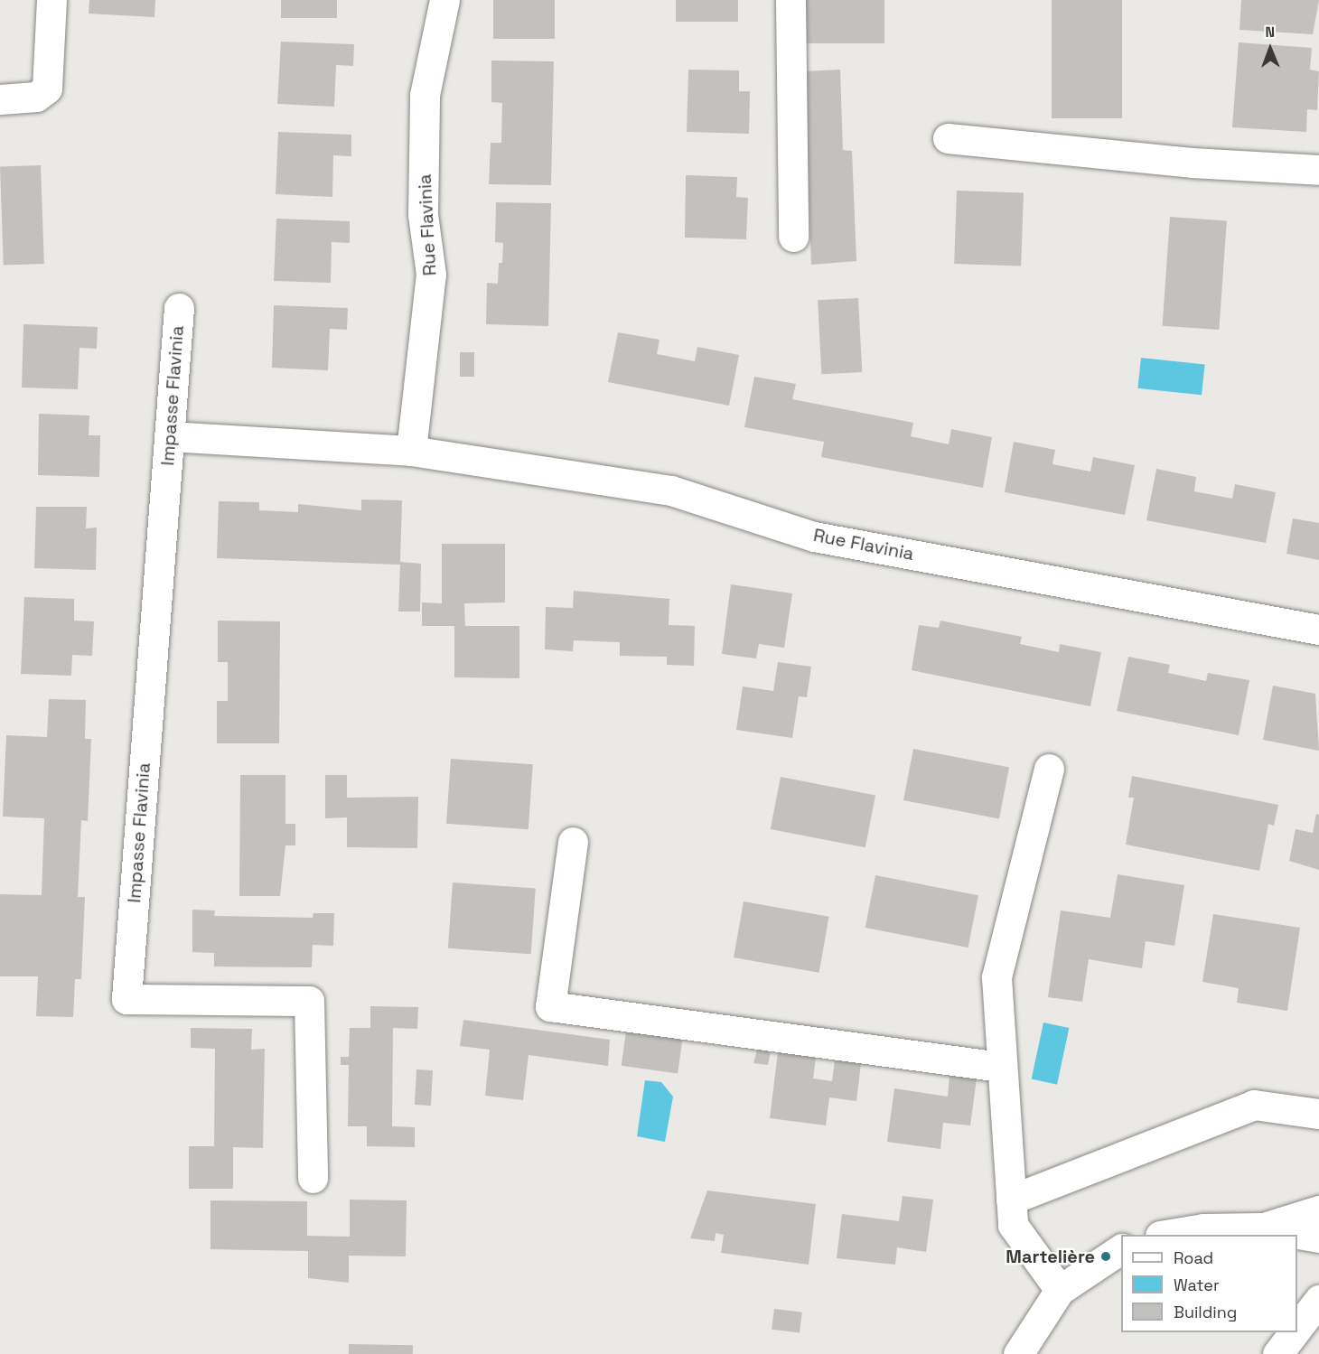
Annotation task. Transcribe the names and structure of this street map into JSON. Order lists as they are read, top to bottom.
{
  "streets": {
    "street": ["Rue Flavinia", "Impasse Flavinia"]
  },
  "crossings": [
    ["Rue Flavinia", "Impasse Flavinia"]
  ],
  "places": ["Martelière"],
  "legend": ["Road", "Water", "Building"],
  "north": "top"
}
